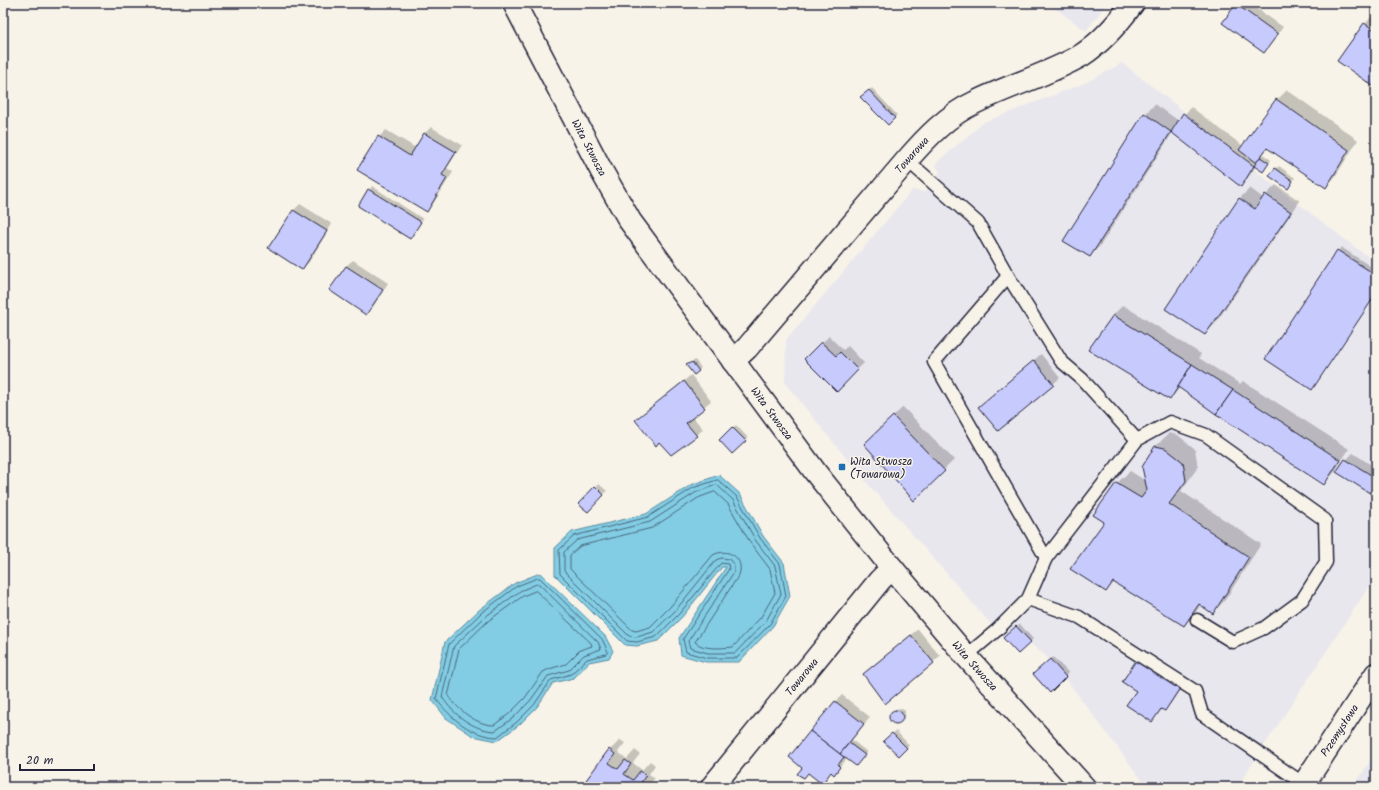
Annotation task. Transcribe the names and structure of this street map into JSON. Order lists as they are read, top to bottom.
{
  "streets": {
    "street": ["Wita Stwosza", "Towarowa", "Przemysłowa"]
  },
  "crossings": [
    ["Wita Stwosza", "Towarowa"]
  ],
  "places": {
    "transit": ["Wita Stwosza (Towarowa)"]
  },
  "scale_bar": "20 m"
}
